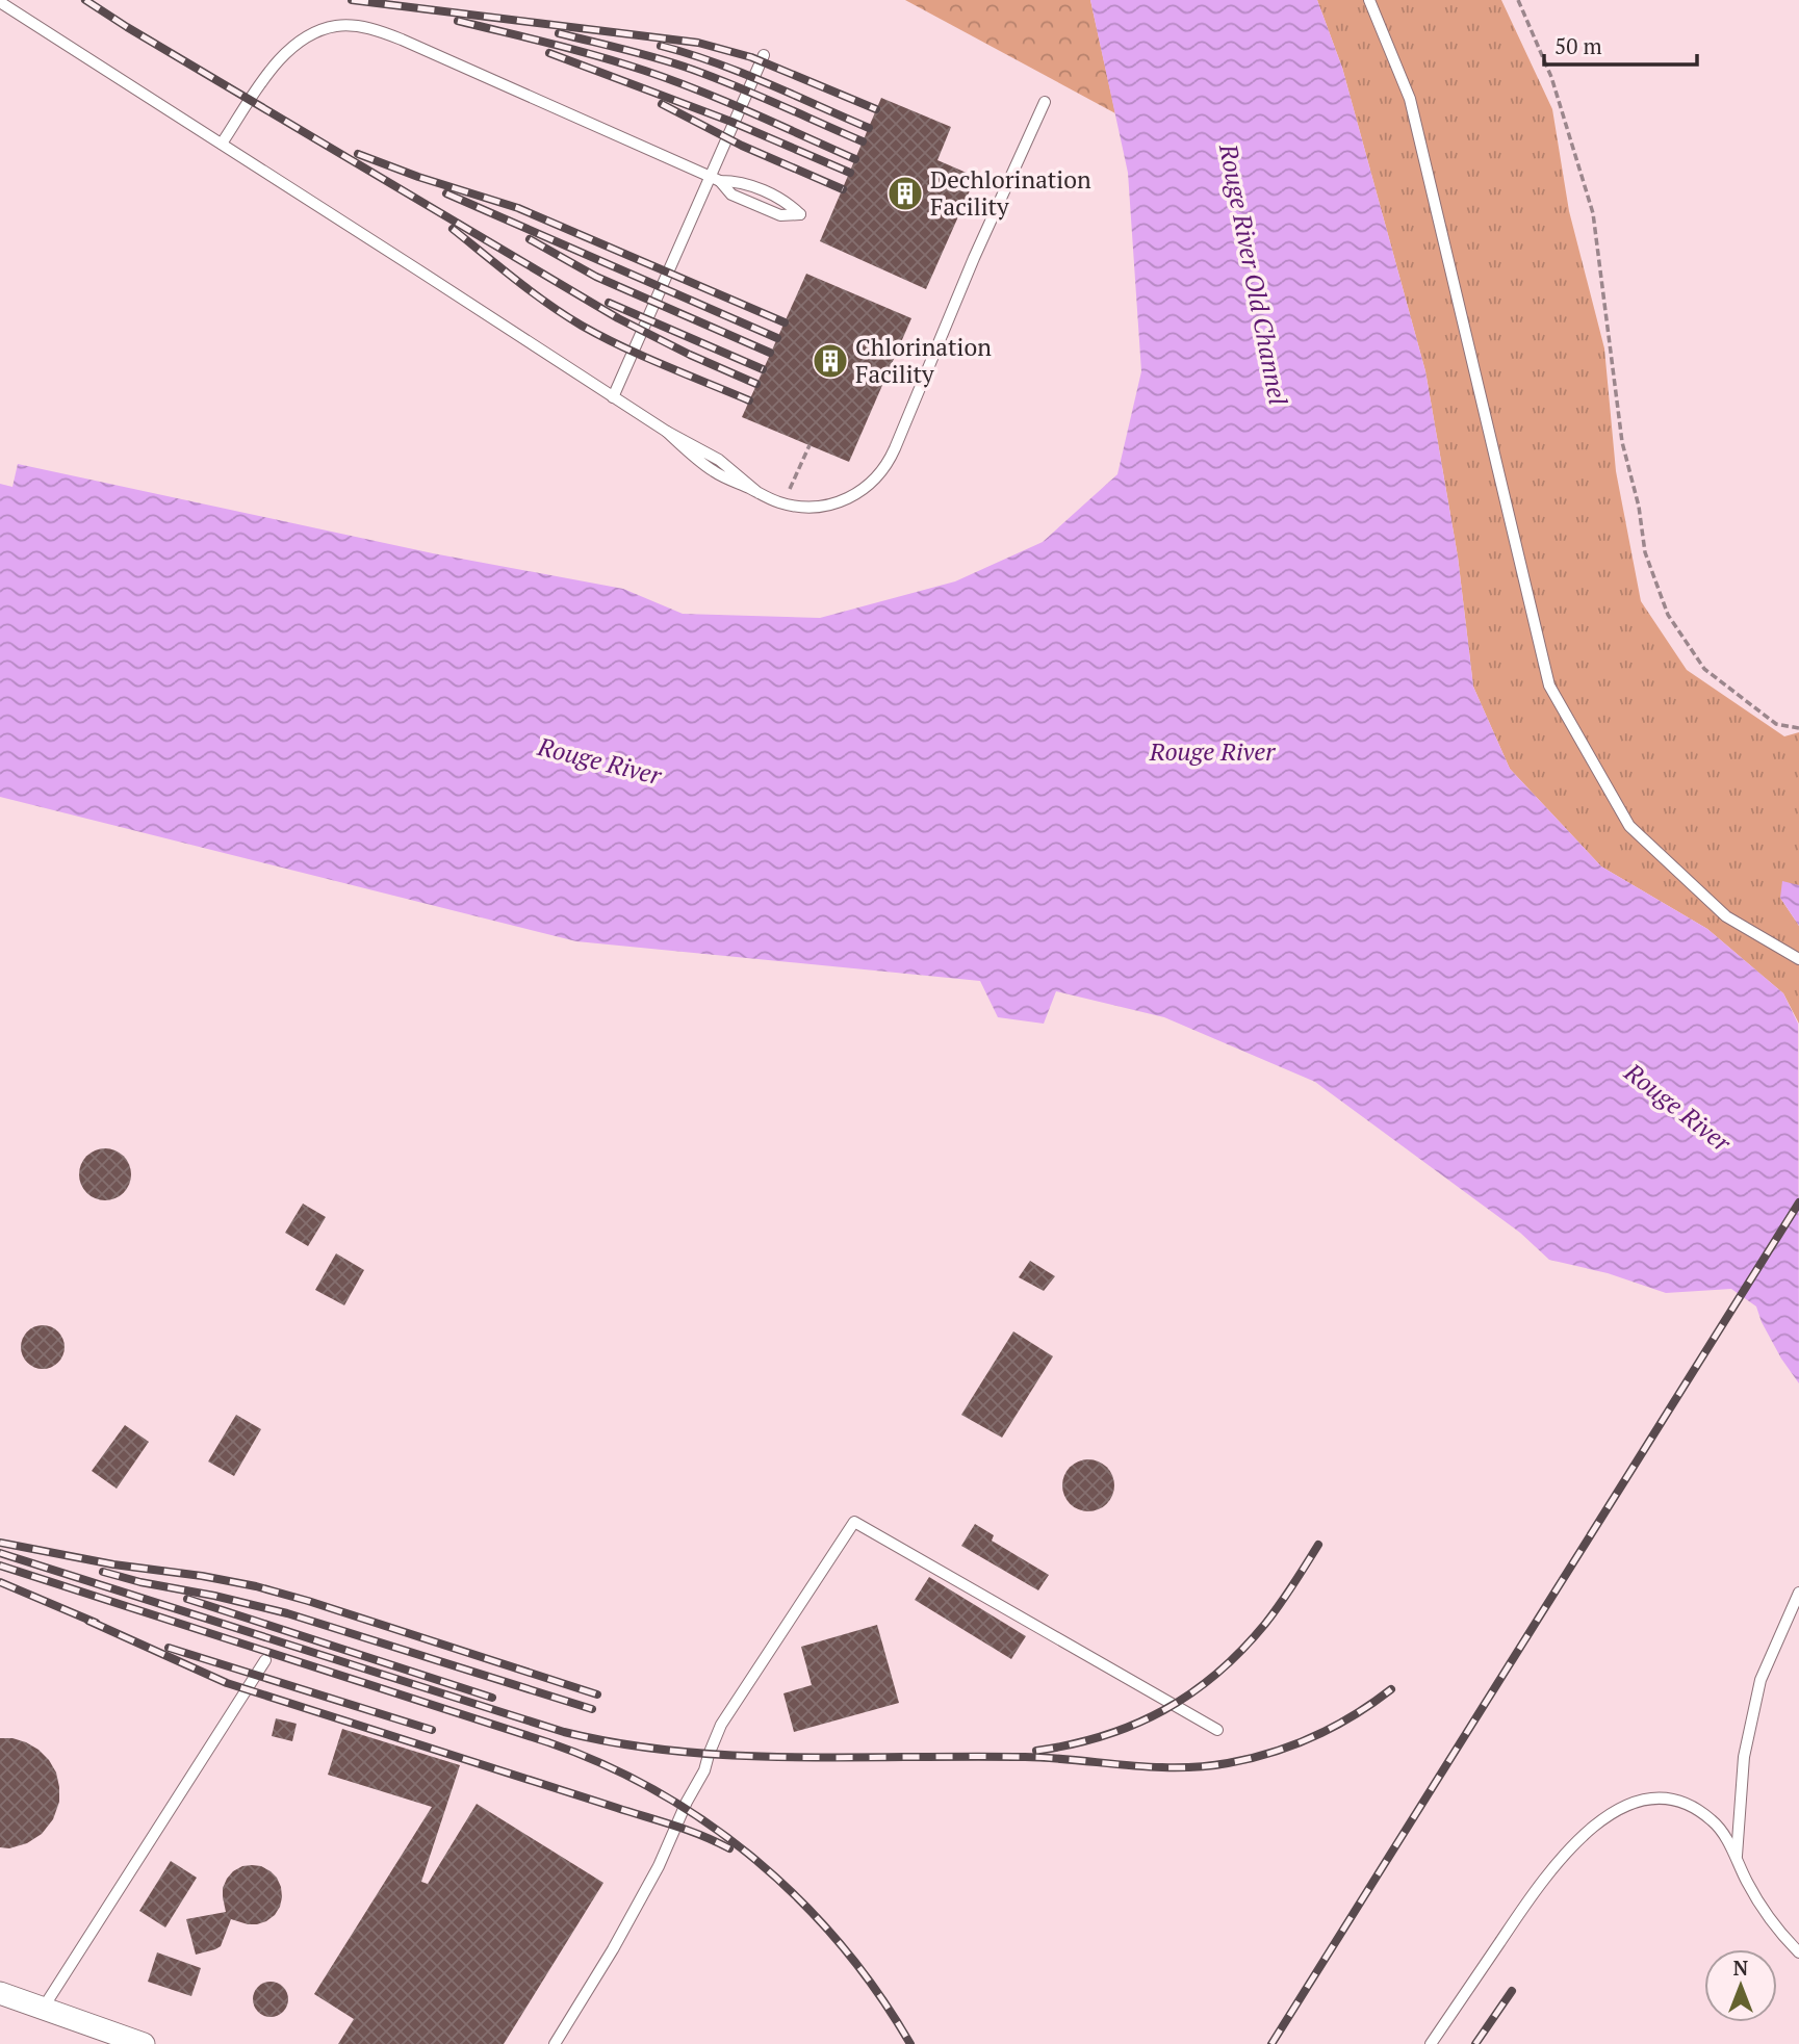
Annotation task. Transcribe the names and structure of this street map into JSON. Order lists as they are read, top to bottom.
{
  "water": ["Rouge River Old Channel", "Rouge River"],
  "places": {
    "building": ["Dechlorination Facility", "Chlorination Facility"]
  },
  "scale_bar": "50 m",
  "north": "top"
}
